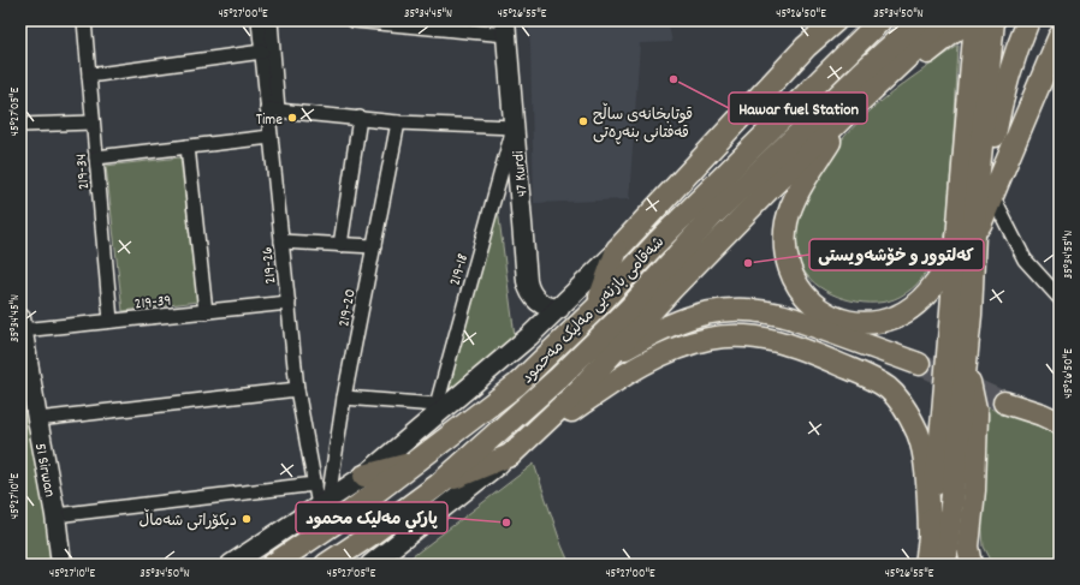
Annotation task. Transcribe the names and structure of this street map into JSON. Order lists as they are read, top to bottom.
{
  "streets": {
    "main road": ["47 Kurdi", "شەقامی بازنەیی مەلیک مەحمود", "51 Sirwan"],
    "street": [
      "219-34",
      "219-26",
      "219-18",
      "219-39",
      "219-20"
    ]
  },
  "crossings": [
    ["219-34", "219-39"],
    ["47 Kurdi", "219-18"],
    ["219-26", "219-39"],
    ["219-26", "219-20"],
    ["219-39", "51 Sirwan"]
  ],
  "places": [
    "Hawar fuel Station",
    "Time",
    "قوتابخانەی ساڵح قەفتانی بنەڕەتی",
    "کەلتوور و خۆشەویستی",
    "دیکۆراتی شەماڵ",
    "پارکي مەليک محمود"
  ],
  "coordinates": [
    "45°27'00\"E",
    "35°34'45\"N",
    "45°26'55\"E",
    "45°26'50\"E",
    "35°34'50\"N",
    "45°27'05\"E",
    "35°34'55\"N",
    "45°27'10\"E"
  ]
}
